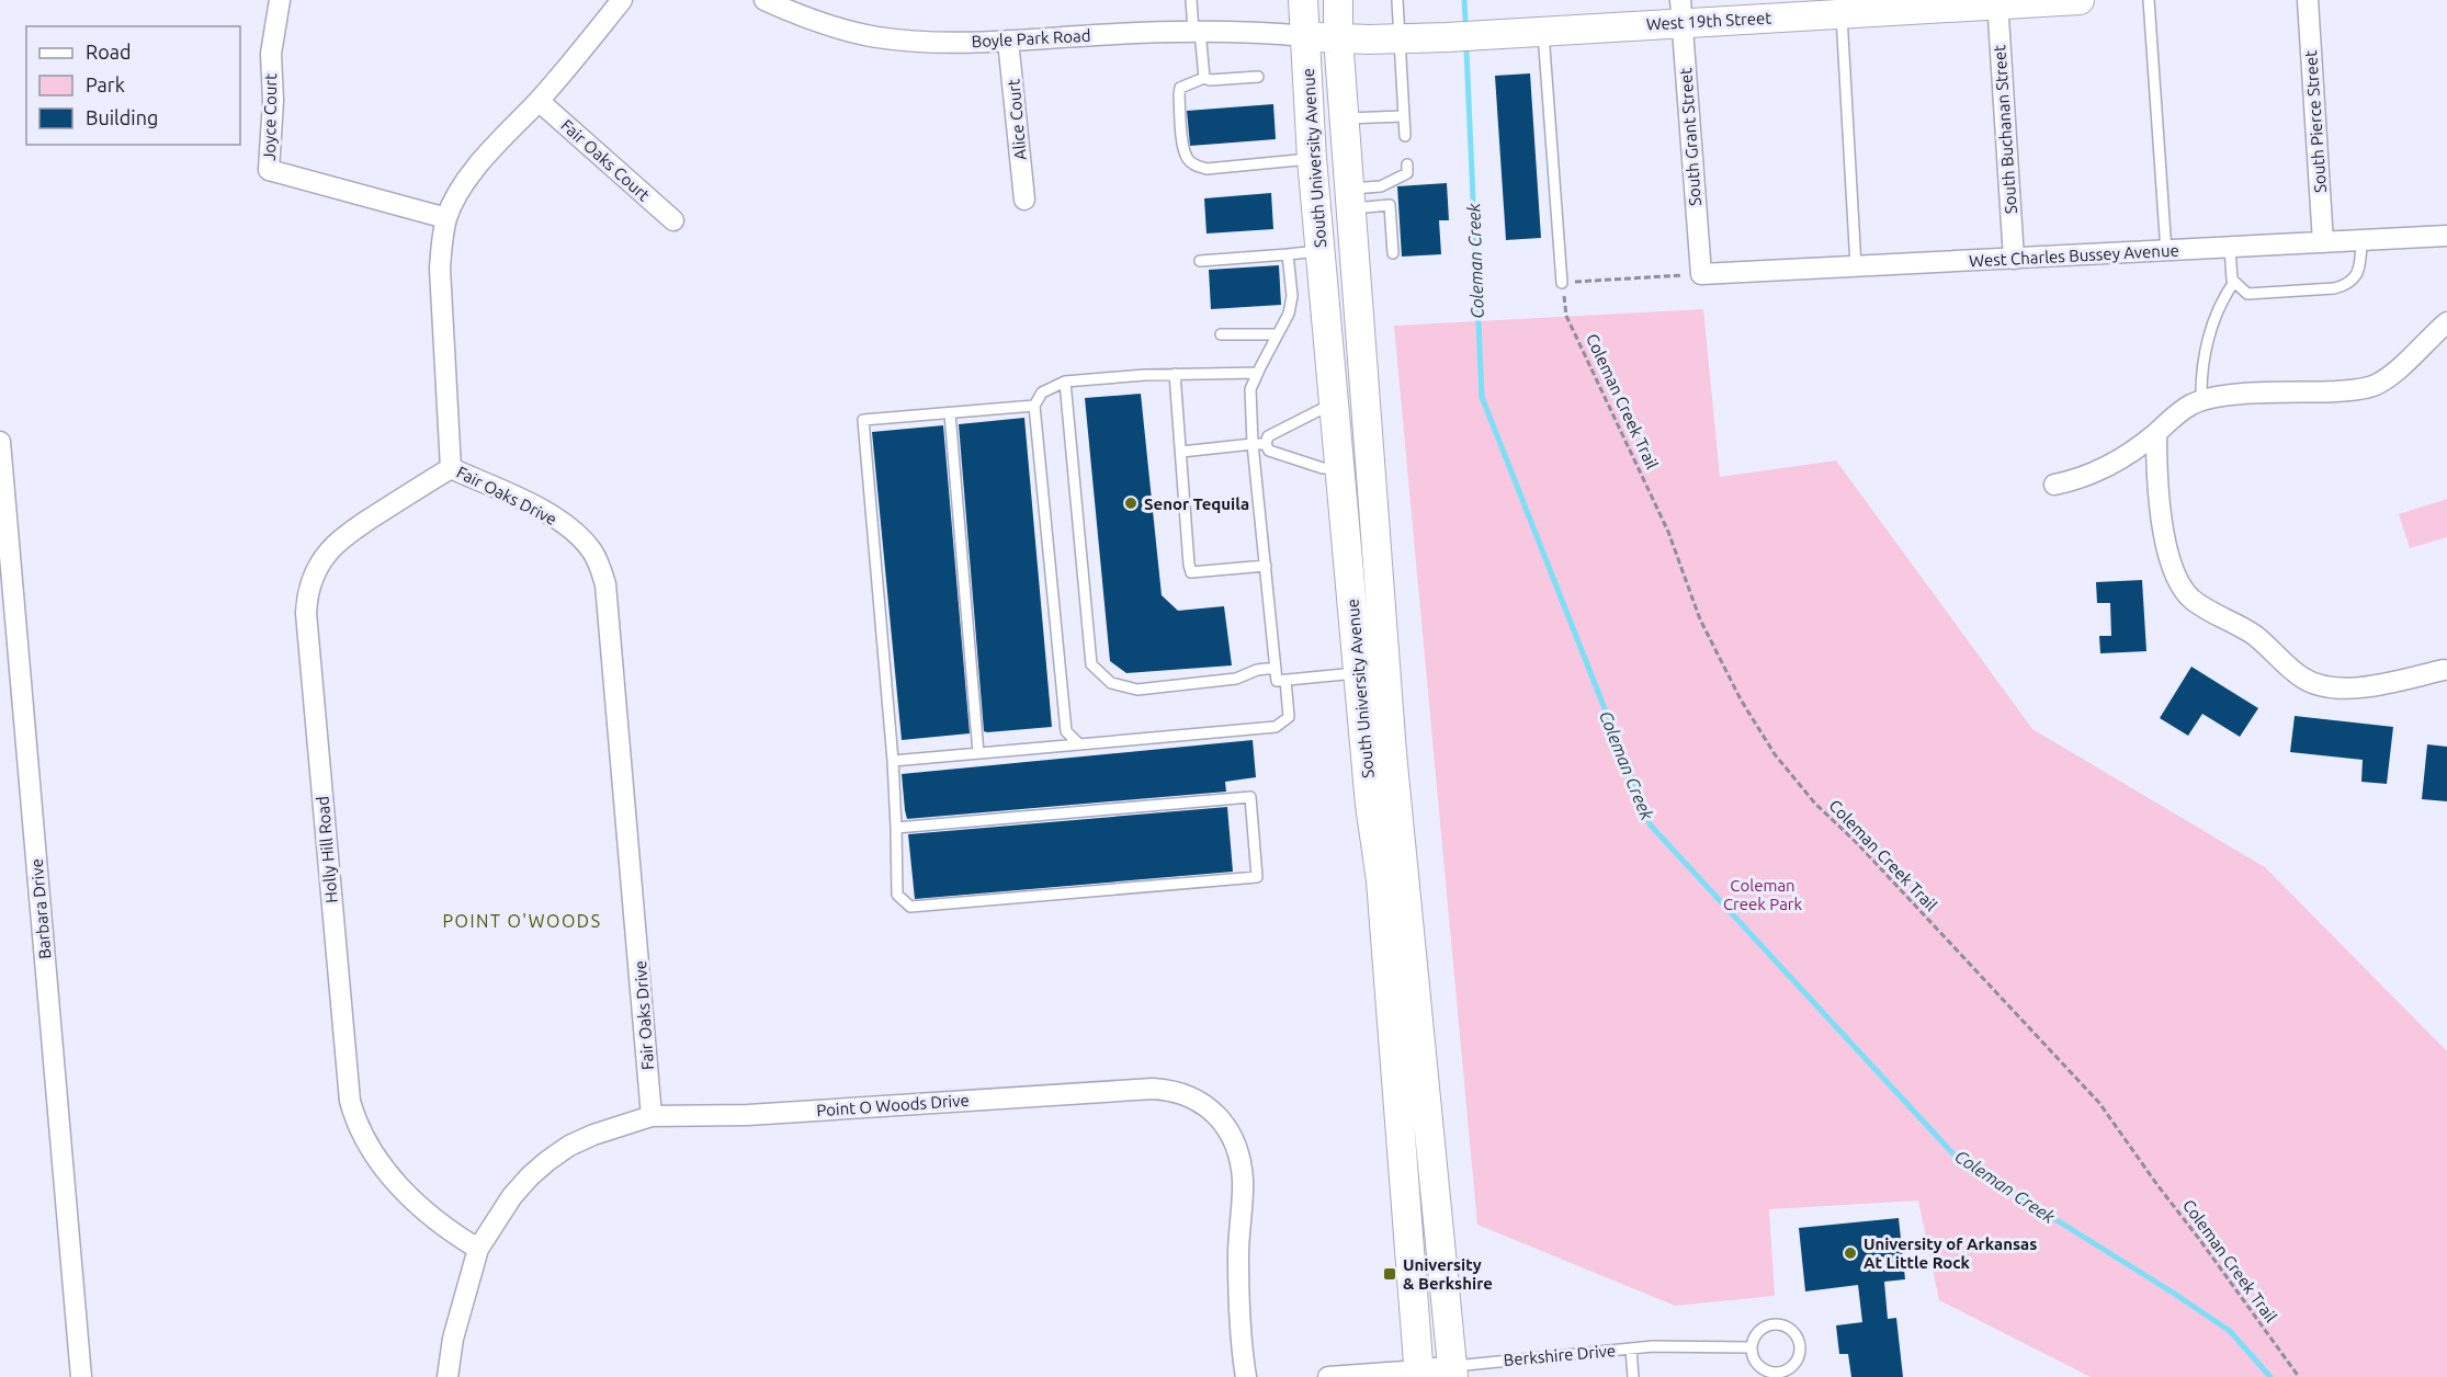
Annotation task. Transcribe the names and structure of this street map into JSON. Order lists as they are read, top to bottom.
{
  "streets": {
    "main road": ["West 19th Street", "South University Avenue"],
    "street": [
      "Boyle Park Road",
      "Joyce Court",
      "Alice Court",
      "South Pierce Street",
      "South Buchanan Street",
      "South Grant Street",
      "Fair Oaks Court",
      "West Charles Bussey Avenue",
      "Fair Oaks Drive",
      "Holly Hill Road",
      "Barbara Drive",
      "Point O Woods Drive",
      "Berkshire Drive"
    ],
    "path": ["Coleman Creek Trail"]
  },
  "crossings": [
    ["West 19th Street", "Boyle Park Road"],
    ["West 19th Street", "South Buchanan Street"],
    ["West 19th Street", "South Grant Street"],
    ["West 19th Street", "South University Avenue"],
    ["Boyle Park Road", "Alice Court"],
    ["Boyle Park Road", "South University Avenue"],
    ["Joyce Court", "Fair Oaks Drive"],
    ["South Pierce Street", "West Charles Bussey Avenue"],
    ["South Buchanan Street", "West Charles Bussey Avenue"],
    ["South Grant Street", "West Charles Bussey Avenue"],
    ["South University Avenue", "Berkshire Drive"],
    ["Fair Oaks Court", "Fair Oaks Drive"],
    ["Fair Oaks Drive", "Holly Hill Road"],
    ["Fair Oaks Drive", "Point O Woods Drive"],
    ["Holly Hill Road", "Point O Woods Drive"]
  ],
  "districts": ["POINT O'WOODS"],
  "water": ["Coleman Creek"],
  "parks": ["Coleman Creek Park"],
  "places": {
    "other": ["Senor Tequila", "University of Arkansas At Little Rock"],
    "transit": ["University & Berkshire"]
  },
  "legend": ["Road", "Park", "Building"]
}
